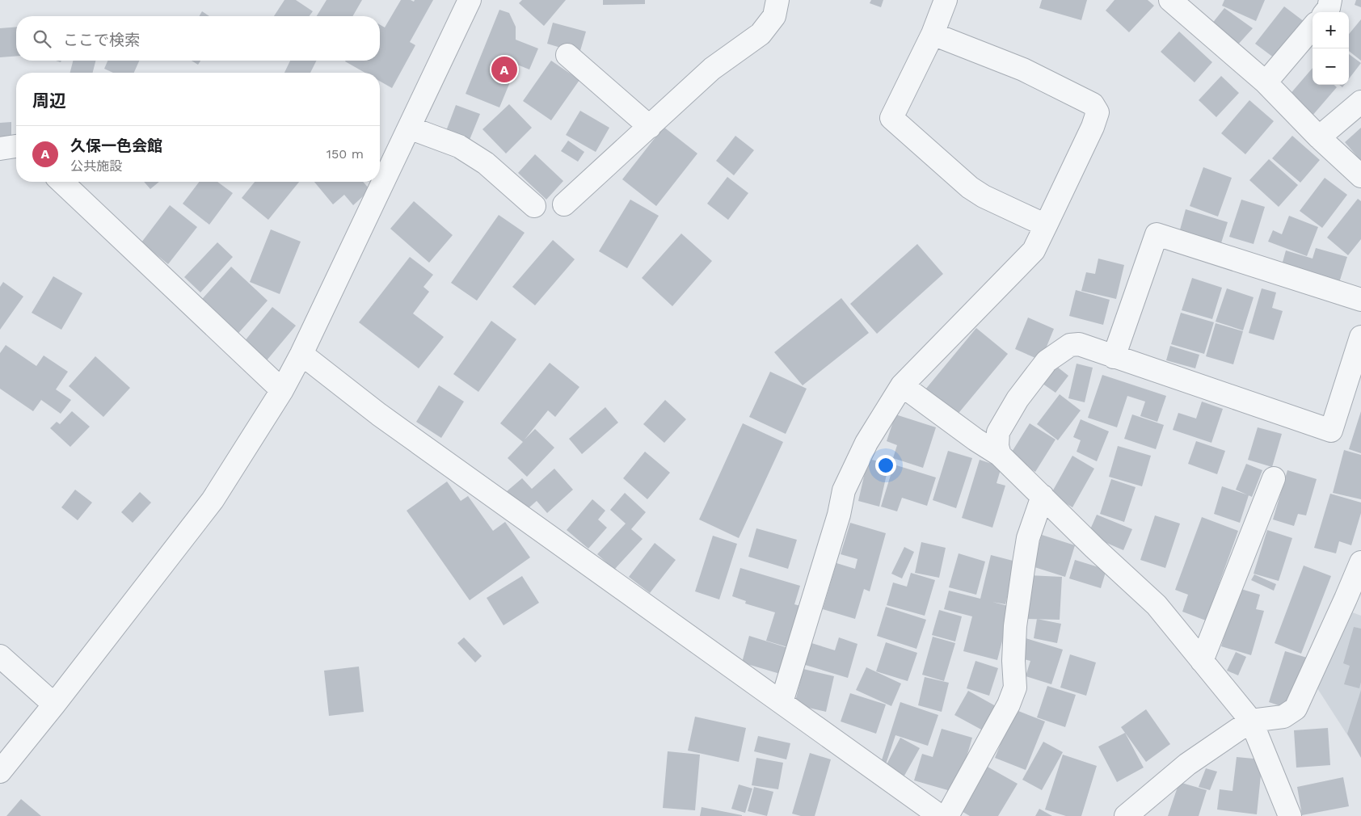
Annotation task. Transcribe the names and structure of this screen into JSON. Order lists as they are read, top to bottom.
{
  "page": {
    "map_buttons": ["+", "−"],
    "search": "ここで検索",
    "pins": "A",
    "heading": "周辺",
    "list": [
      {
        "mark": "A",
        "name": "久保一色会館",
        "note": "公共施設",
        "value": "150 m"
      }
    ]
  }
}
